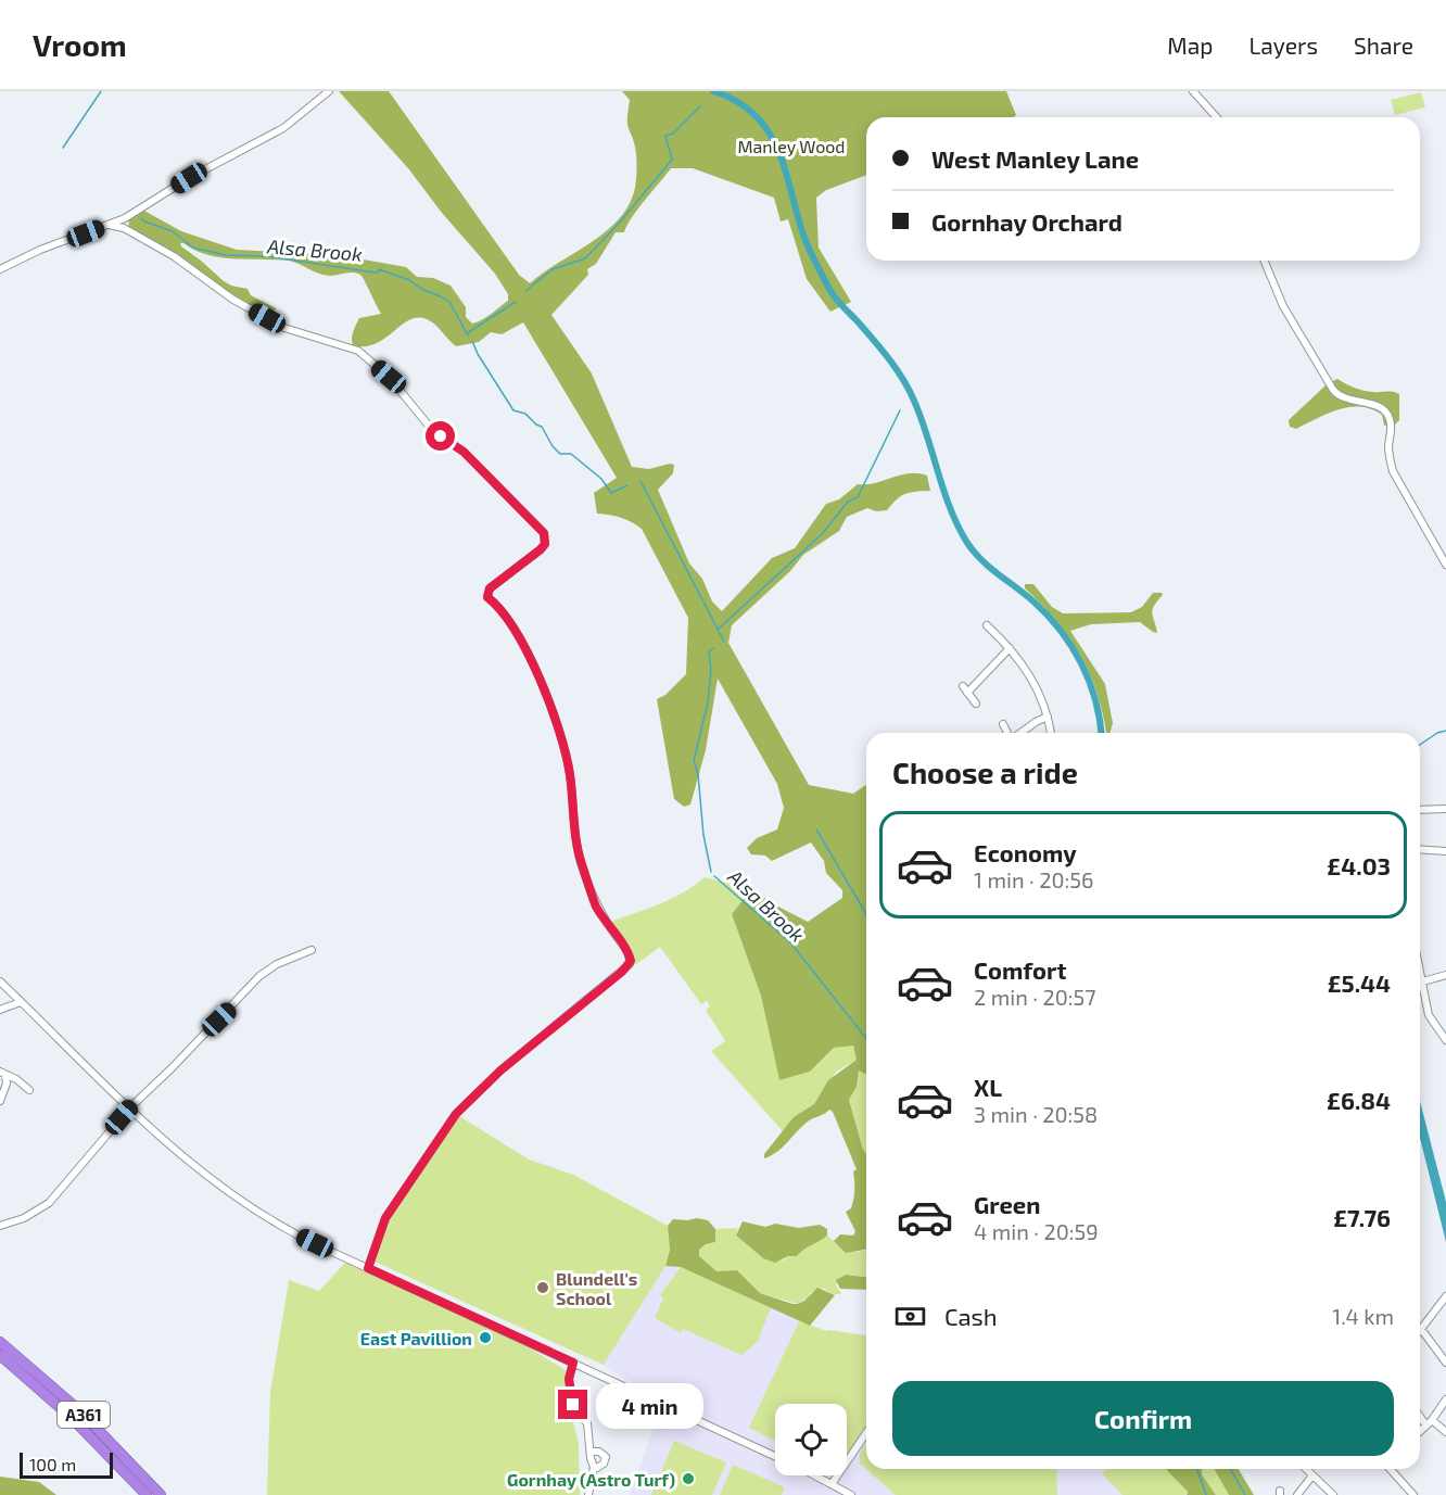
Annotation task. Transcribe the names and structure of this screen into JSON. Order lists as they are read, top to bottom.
{
  "streets": {
    "highway": ["A361"]
  },
  "water": ["Alsa Brook"],
  "parks": ["Manley Wood"],
  "places": ["Blundell's School", "East Pavillion", "Gornhay (Astro Turf)"],
  "scale_bar": "100 m",
  "page": {
    "header": "Vroom",
    "nav": ["Map", "Layers", "Share"],
    "banner": ["West Manley Lane", "Gornhay Orchard"],
    "heading": "Choose a ride",
    "list": [
      {
        "name": "Economy",
        "note": "1 min · 20:56",
        "value": "£4.03"
      },
      {
        "name": "Comfort",
        "note": "2 min · 20:57",
        "value": "£5.44"
      },
      {
        "name": "XL",
        "note": "3 min · 20:58",
        "value": "£6.84"
      },
      {
        "name": "Green",
        "note": "4 min · 20:59",
        "value": "£7.76"
      }
    ],
    "pay": ["Cash", "1.4 km"],
    "buttons": "Confirm",
    "bubble": "4 min",
    "scale": "100 m"
  }
}
